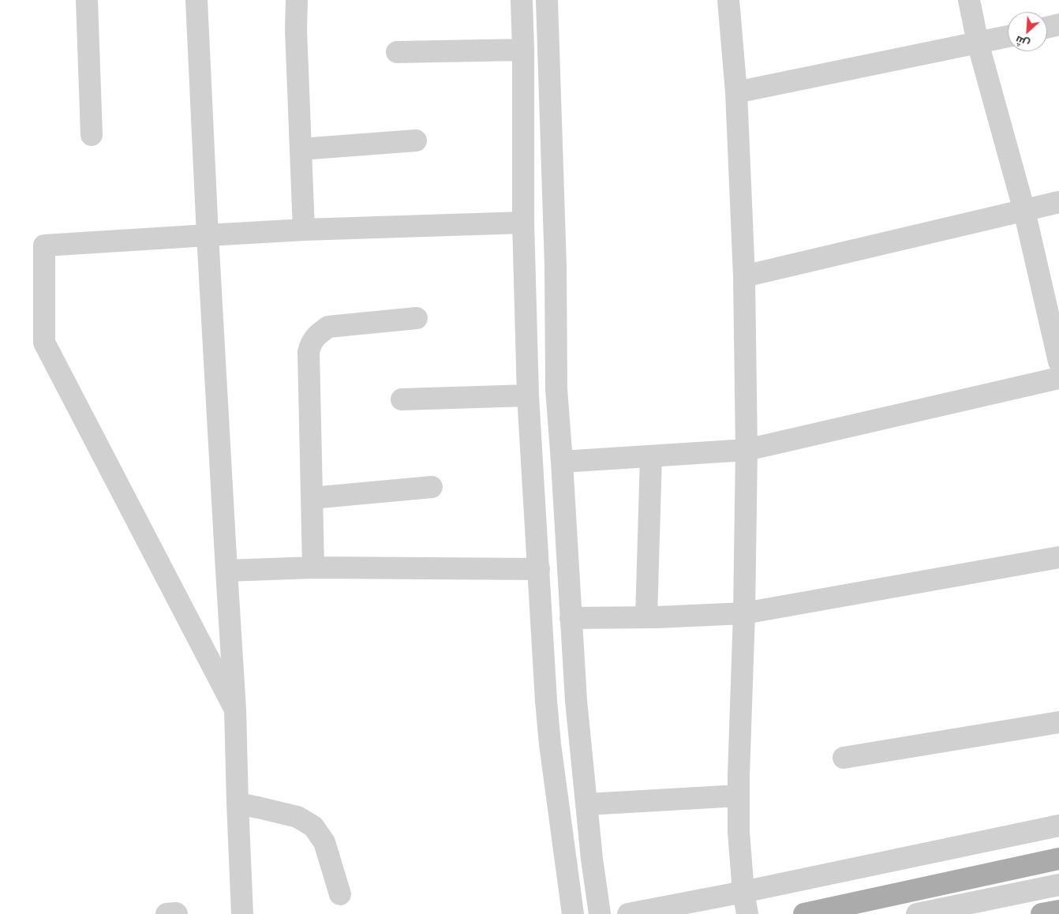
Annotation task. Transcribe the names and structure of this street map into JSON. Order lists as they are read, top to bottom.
{
  "north": "bottom left"
}
